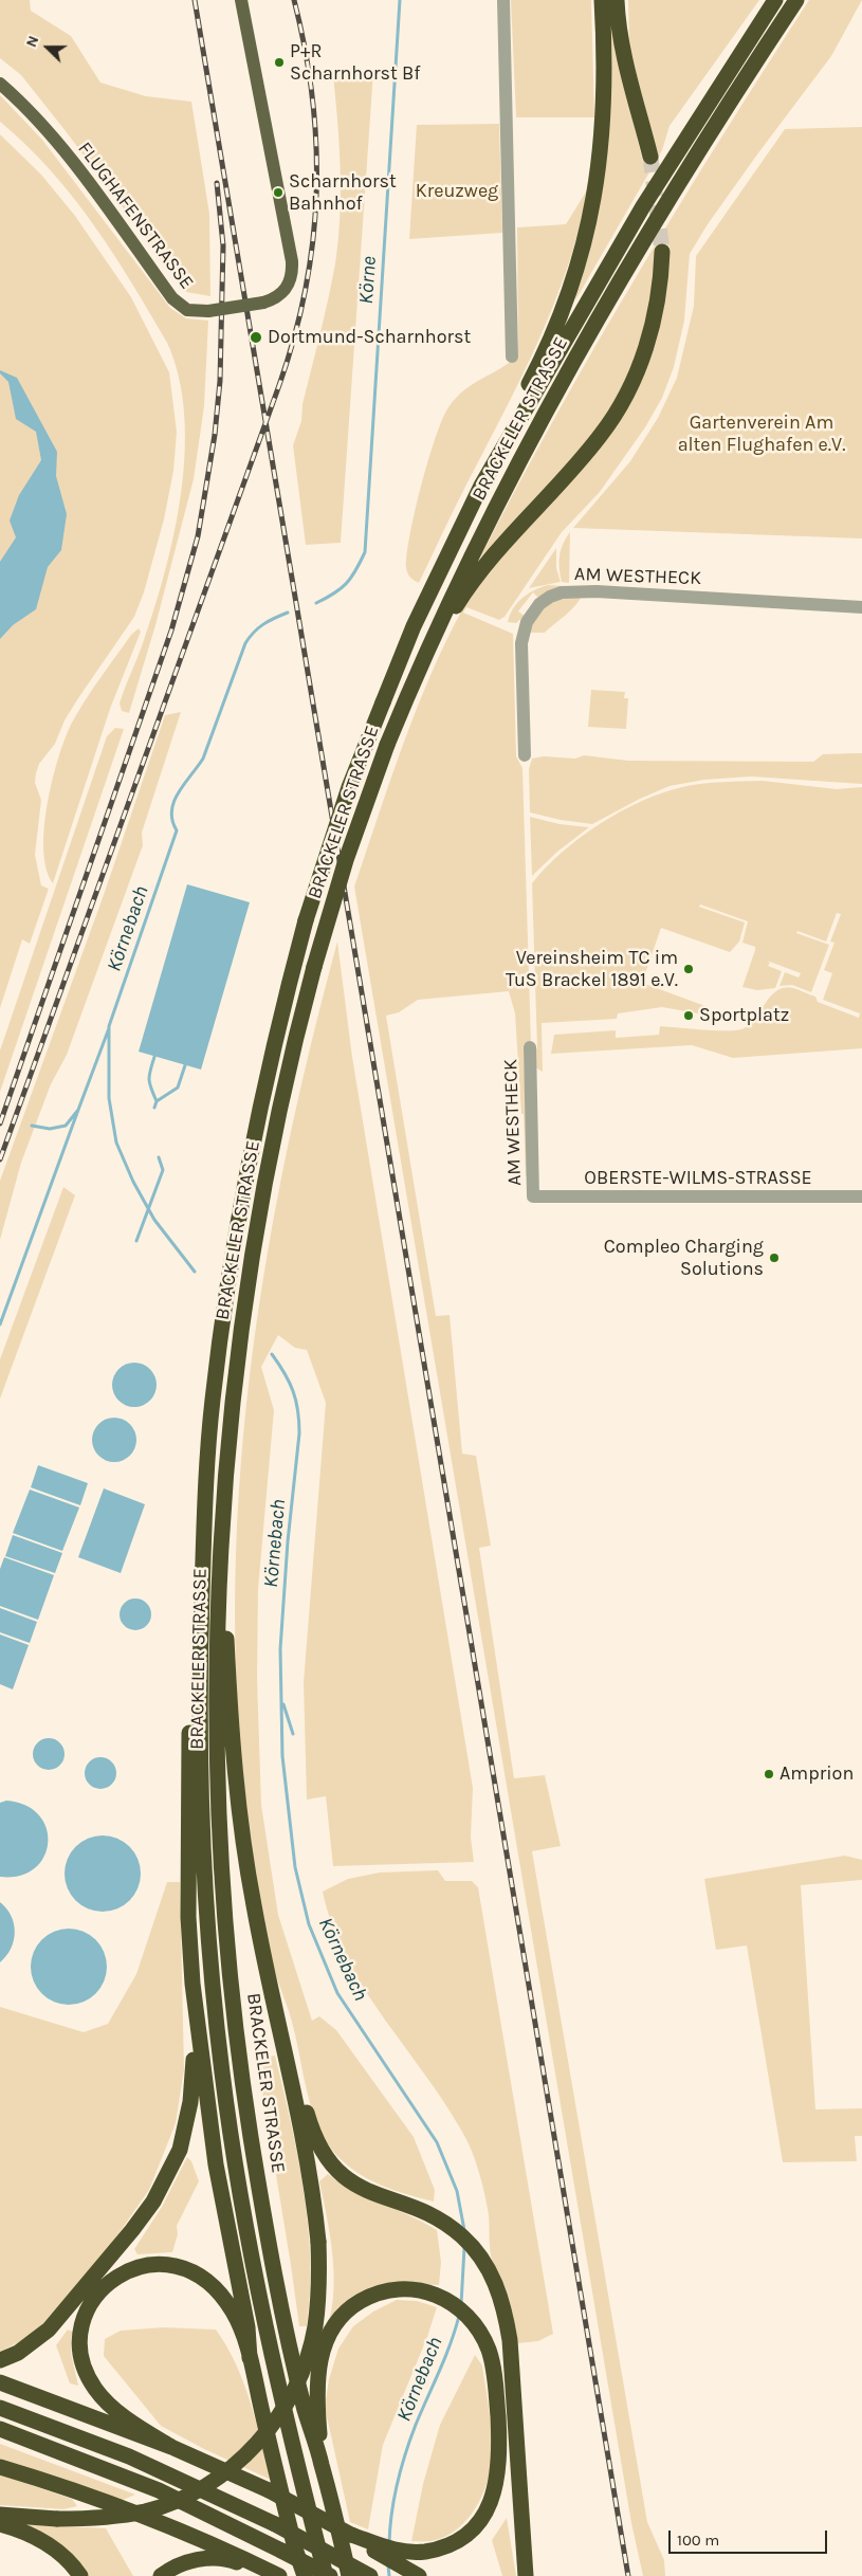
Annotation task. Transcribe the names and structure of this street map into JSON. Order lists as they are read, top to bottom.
{
  "streets": {
    "highway": ["BRACKELER STRASSE"],
    "main road": ["FLUGHAFENSTRASSE"],
    "street": ["AM WESTHECK", "OBERSTE-WILMS-STRASSE"]
  },
  "crossings": [
    ["AM WESTHECK", "OBERSTE-WILMS-STRASSE"]
  ],
  "water": ["Körne", "Körnebach"],
  "parks": ["Kreuzweg", "Gartenverein Am alten Flughafen e.V."],
  "places": [
    "P+R Scharnhorst Bf",
    "Scharnhorst Bahnhof",
    "Dortmund-Scharnhorst",
    "Vereinsheim TC im TuS Brackel 1891 e.V.",
    "Sportplatz",
    "Compleo Charging Solutions",
    "Amprion"
  ],
  "scale_bar": "100 m",
  "north": "left"
}
